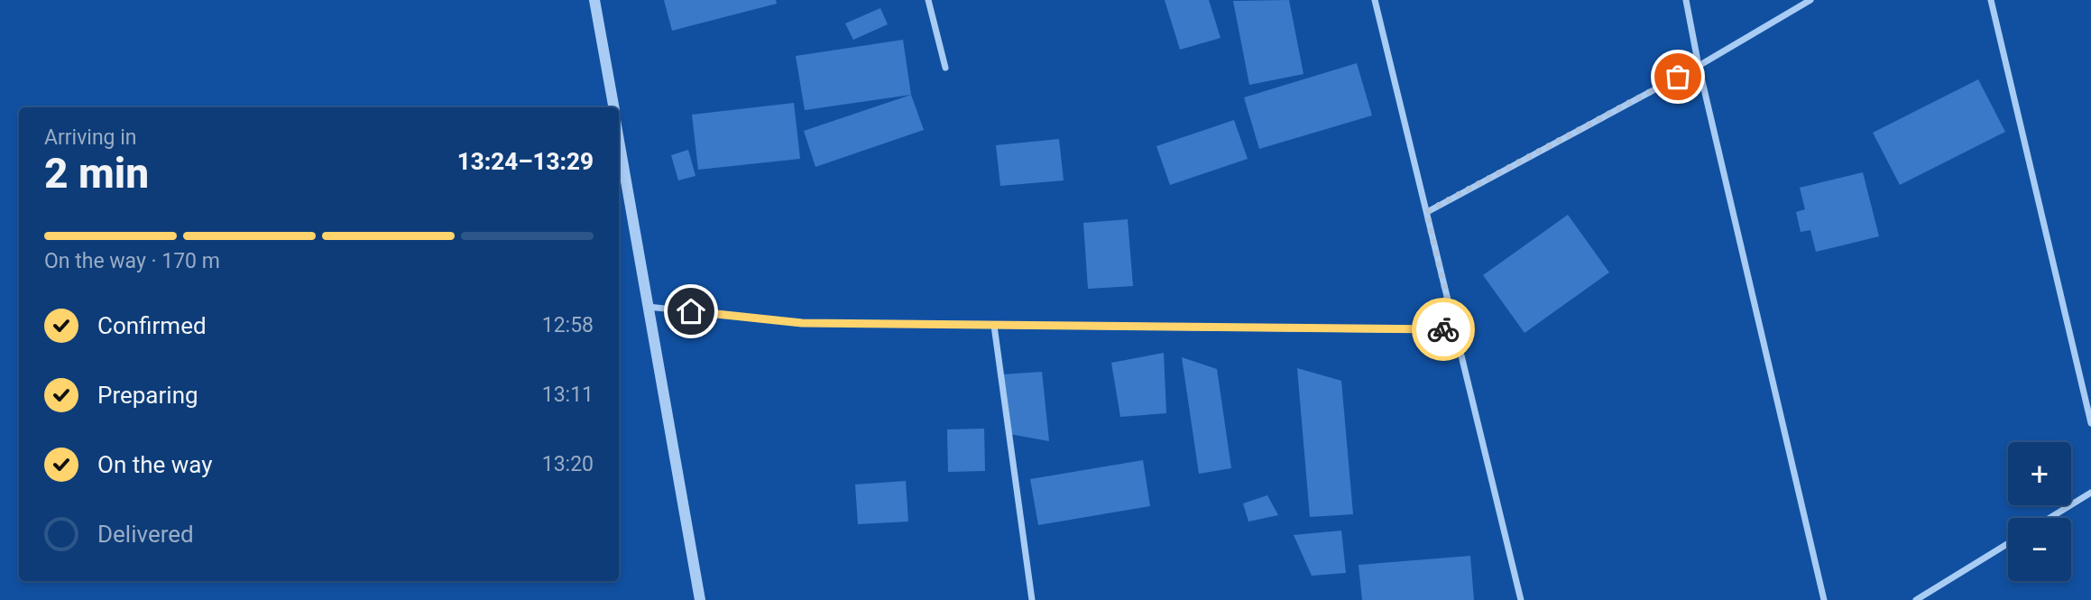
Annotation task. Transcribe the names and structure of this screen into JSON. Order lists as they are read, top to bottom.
{
  "page": {
    "heading": ["2 min", "Arriving in", "13:24–13:29"],
    "bar": "On the way · 170 m",
    "list": [
      ["Confirmed", "12:58"],
      ["Preparing", "13:11"],
      ["On the way", "13:20"],
      "Delivered"
    ],
    "map_buttons": ["+", "−"]
  }
}
